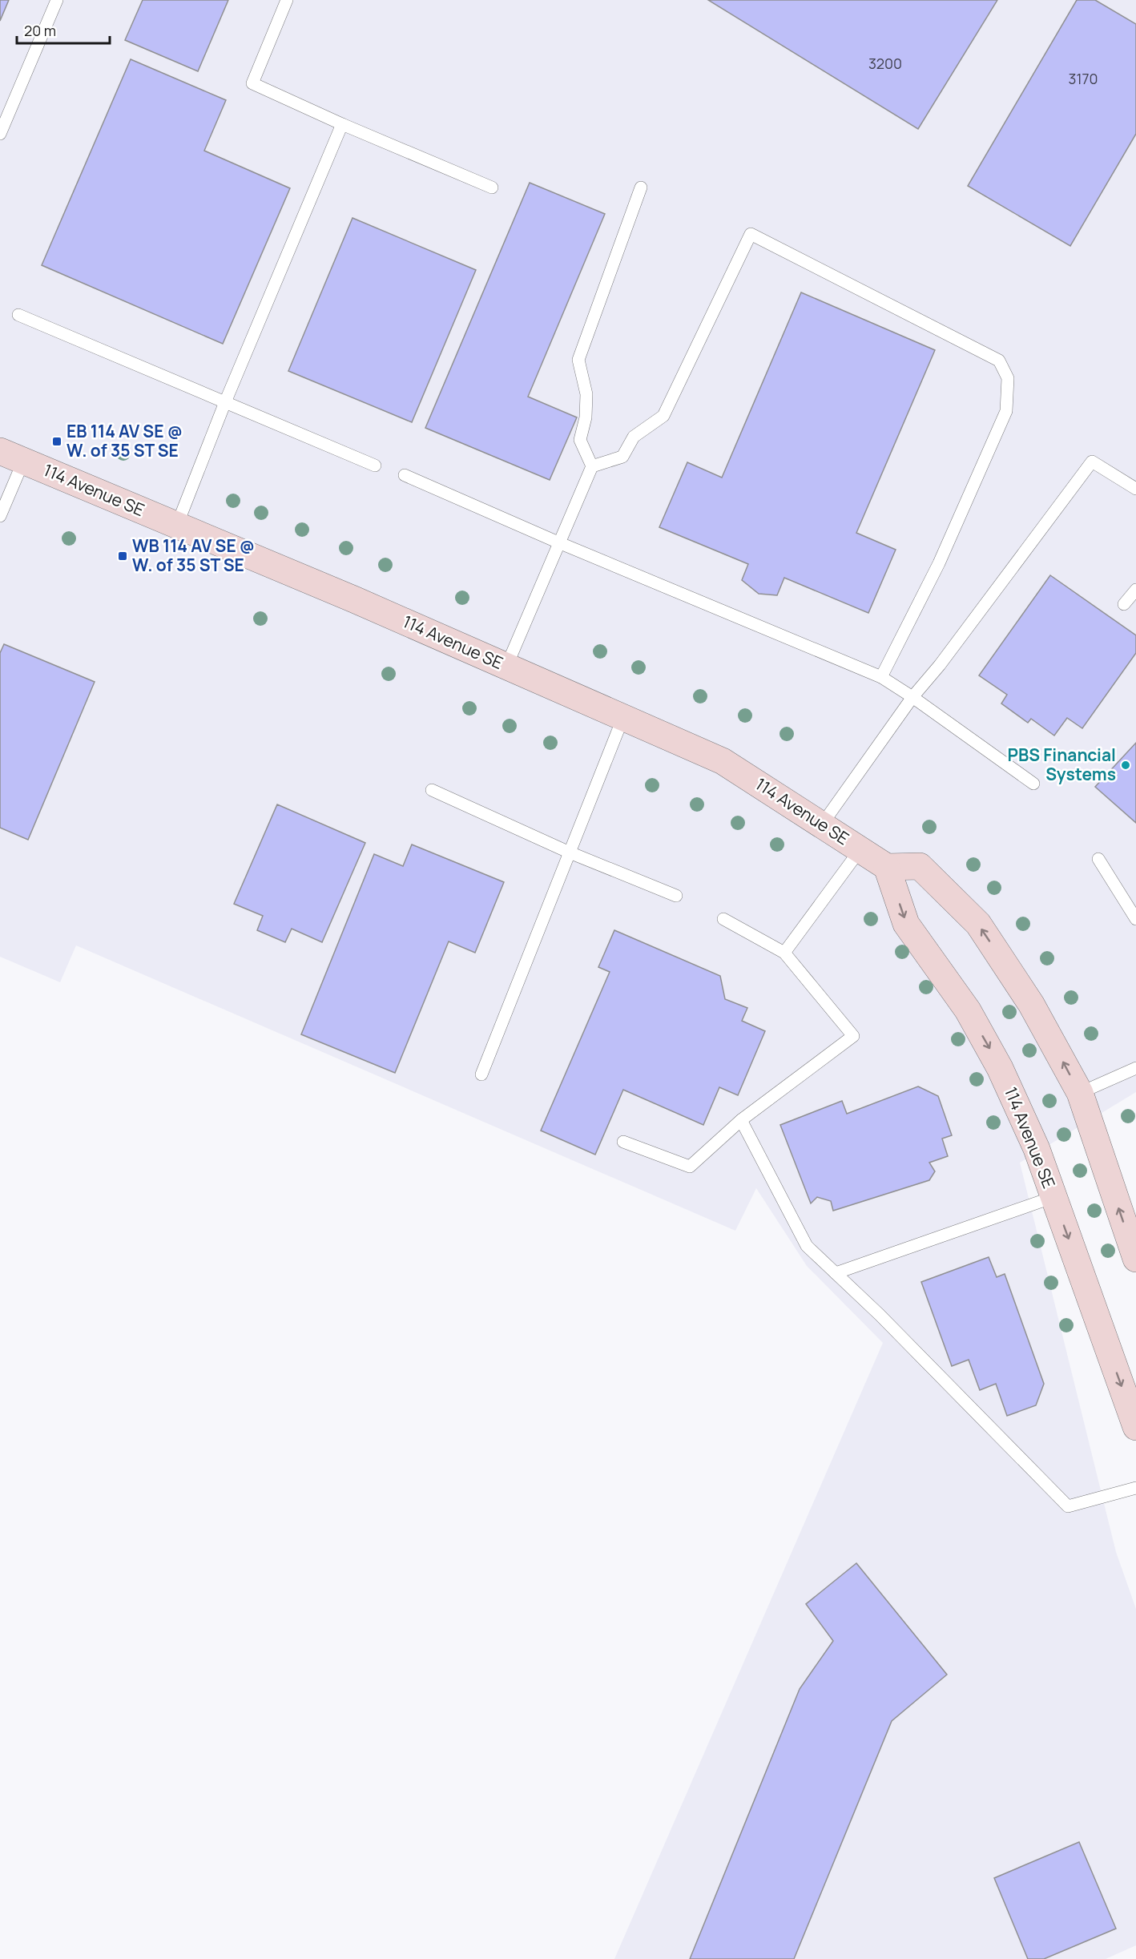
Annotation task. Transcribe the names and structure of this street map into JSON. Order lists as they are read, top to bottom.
{
  "streets": {
    "main road": ["114 Avenue SE"]
  },
  "places": {
    "transit": ["EB 114 AV SE @ W. of 35 ST SE", "WB 114 AV SE @ W. of 35 ST SE"],
    "other": ["PBS Financial Systems"]
  },
  "house_numbers": ["3200", "3170"],
  "scale_bar": "20 m"
}
